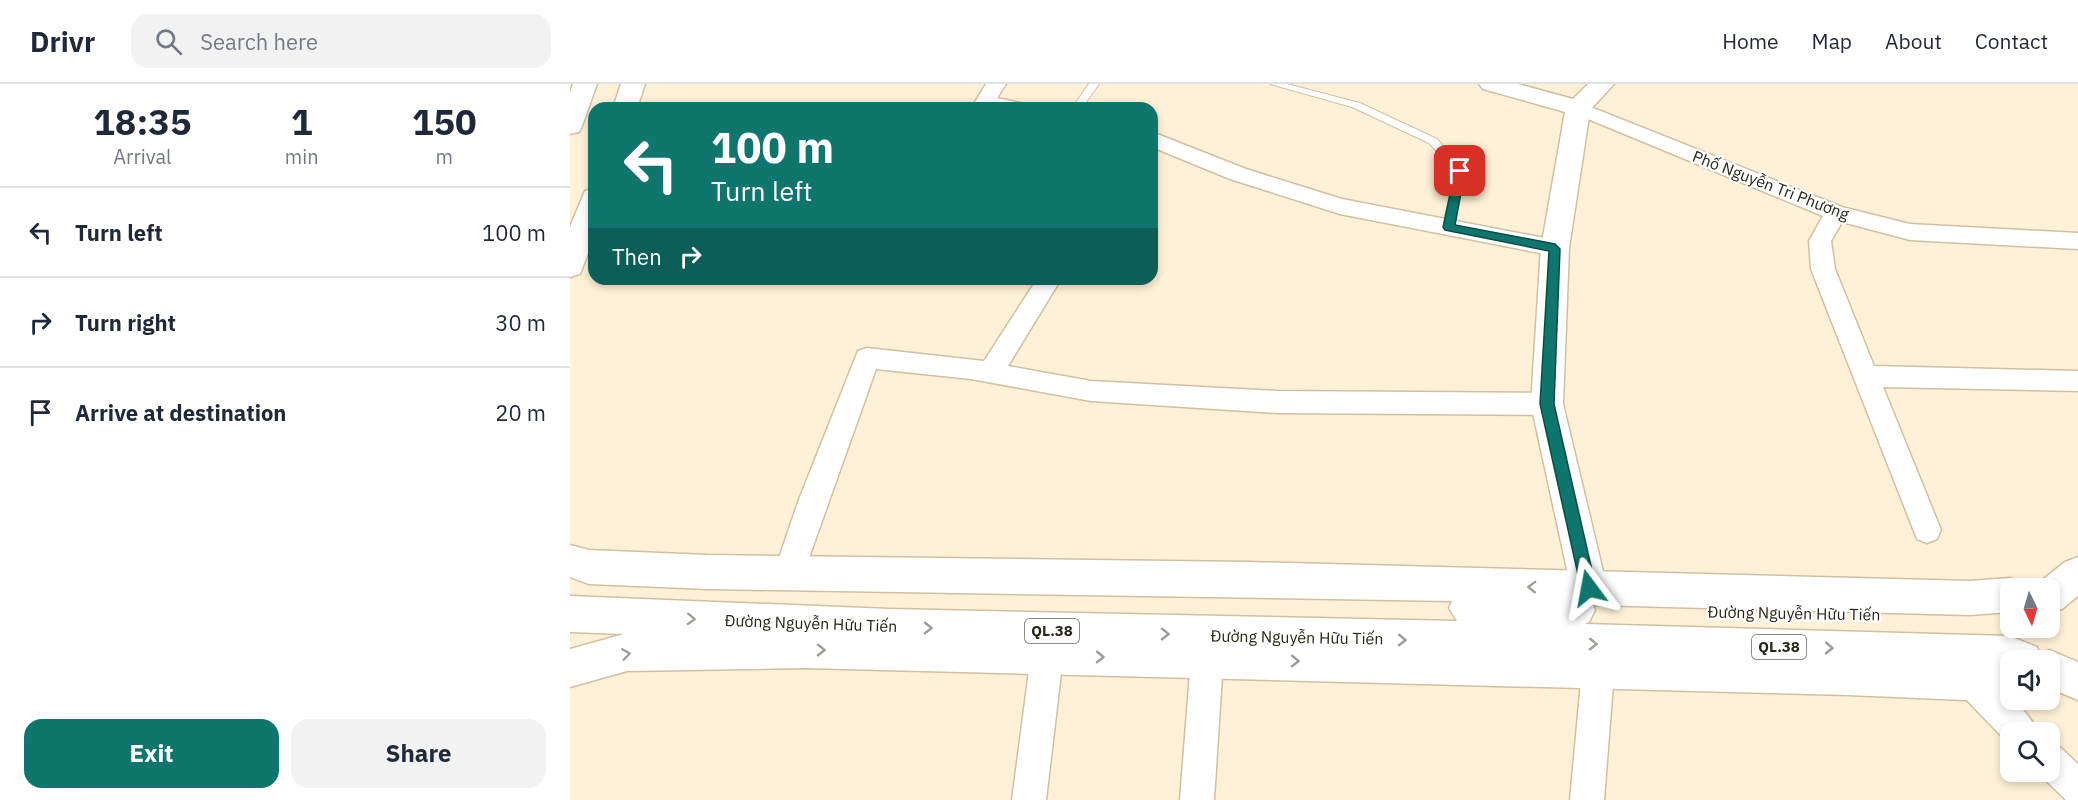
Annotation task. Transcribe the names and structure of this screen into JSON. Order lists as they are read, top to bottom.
{
  "streets": {
    "main road": ["Đường Nguyễn Hữu Tiến", "QL.38"],
    "street": ["Phố Nguyễn Tri Phương"]
  },
  "north": "bottom",
  "page": {
    "header": "Drivr",
    "search": "Search here",
    "nav": [
      "Home",
      "Map",
      "About",
      "Contact"
    ],
    "eta": [
      "18:35",
      "Arrival",
      "1",
      "min",
      "150",
      "m"
    ],
    "turn": ["100 m", "Turn left"],
    "list": [
      {
        "name": "Turn left",
        "value": "100 m"
      },
      {
        "name": "Turn right",
        "value": "30 m"
      },
      {
        "name": "Arrive at destination",
        "value": "20 m"
      }
    ],
    "then": "Then",
    "buttons": ["Exit", "Share"]
  }
}
